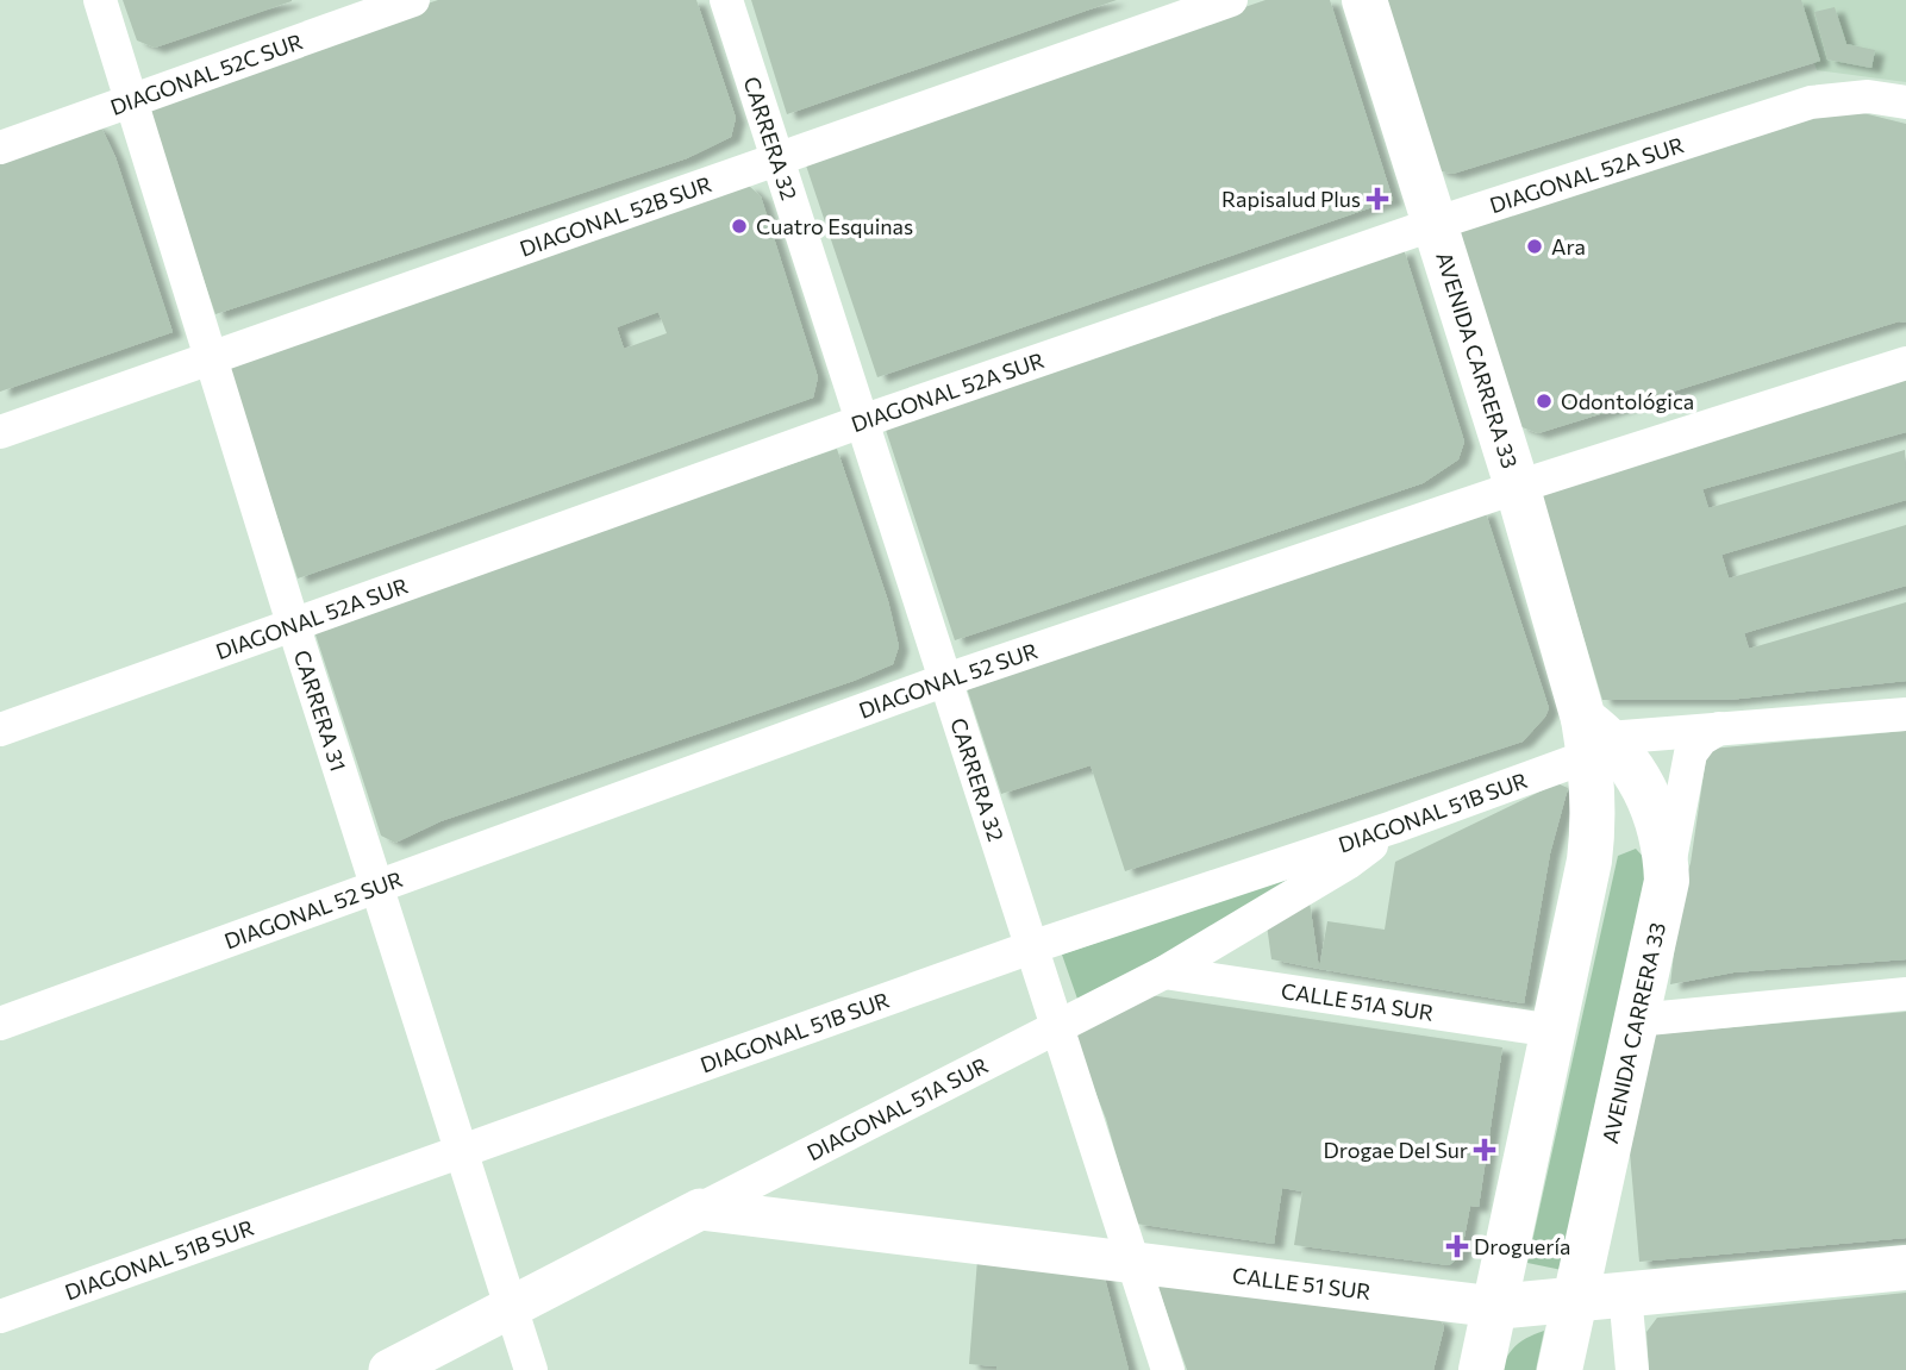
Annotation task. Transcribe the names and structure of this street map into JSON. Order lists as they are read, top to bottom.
{
  "streets": {
    "main road": ["AVENIDA CARRERA 33", "CALLE 51 SUR"],
    "street": [
      "DIAGONAL 52C SUR",
      "CARRERA 32",
      "DIAGONAL 52A SUR",
      "DIAGONAL 52B SUR",
      "DIAGONAL 52 SUR",
      "CARRERA 31",
      "DIAGONAL 51B SUR",
      "CALLE 51A SUR",
      "DIAGONAL 51A SUR"
    ]
  },
  "crossings": [
    ["DIAGONAL 52C SUR", "CARRERA 31"],
    ["CARRERA 32", "DIAGONAL 52A SUR"],
    ["CARRERA 32", "DIAGONAL 52B SUR"],
    ["CARRERA 32", "DIAGONAL 52 SUR"],
    ["CARRERA 32", "DIAGONAL 51B SUR"],
    ["CARRERA 32", "DIAGONAL 51A SUR"],
    ["CARRERA 32", "CALLE 51 SUR"],
    ["DIAGONAL 52A SUR", "AVENIDA CARRERA 33"],
    ["DIAGONAL 52A SUR", "CARRERA 31"],
    ["DIAGONAL 52B SUR", "CARRERA 31"],
    ["AVENIDA CARRERA 33", "DIAGONAL 52 SUR"],
    ["AVENIDA CARRERA 33", "DIAGONAL 51B SUR"],
    ["AVENIDA CARRERA 33", "CALLE 51A SUR"],
    ["AVENIDA CARRERA 33", "CALLE 51 SUR"],
    ["DIAGONAL 52 SUR", "CARRERA 31"],
    ["CARRERA 31", "DIAGONAL 51B SUR"],
    ["CARRERA 31", "DIAGONAL 51A SUR"],
    ["DIAGONAL 51B SUR", "DIAGONAL 51A SUR"],
    ["CALLE 51A SUR", "DIAGONAL 51A SUR"],
    ["DIAGONAL 51A SUR", "CALLE 51 SUR"]
  ],
  "places": {
    "health": ["Rapisalud Plus", "Drogae Del Sur", "Droguería"],
    "other": ["Cuatro Esquinas", "Ara", "Odontológica"]
  }
}
